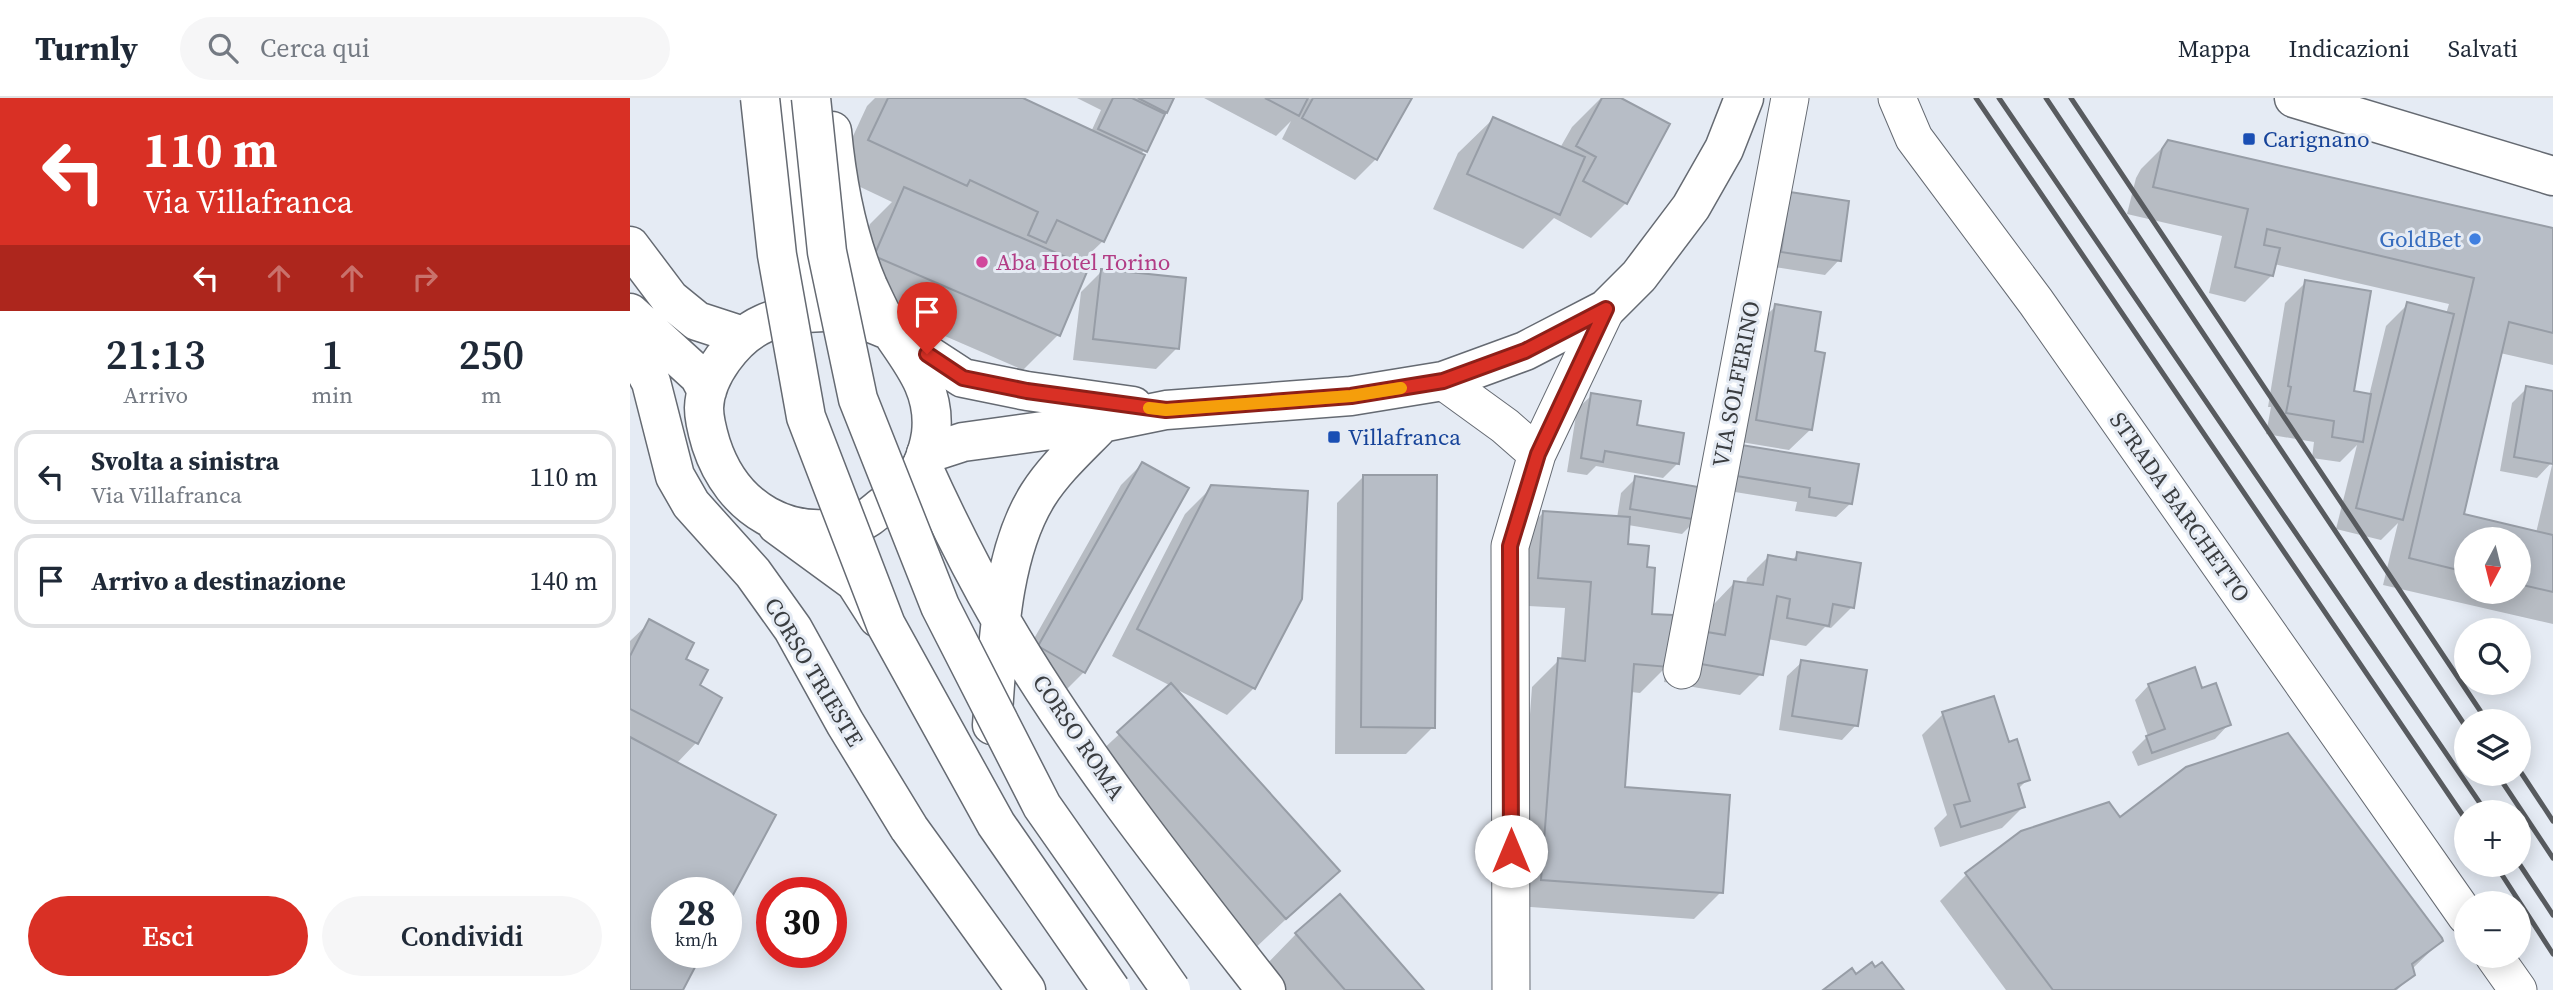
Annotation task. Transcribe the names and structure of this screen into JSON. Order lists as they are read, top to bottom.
{
  "streets": {
    "main road": ["CORSO TRIESTE", "CORSO ROMA"],
    "street": ["VIA SOLFERINO", "STRADA BARCHETTO"]
  },
  "places": {
    "transit": ["Carignano", "Villafranca"],
    "other": ["GoldBet", "Aba Hotel Torino"]
  },
  "north": "bottom",
  "page": {
    "header": "Turnly",
    "search": "Cerca qui",
    "nav": ["Mappa", "Indicazioni", "Salvati"],
    "turn": ["110 m", "Via Villafranca"],
    "eta": [
      "21:13",
      "Arrivo",
      "1",
      "min",
      "250",
      "m"
    ],
    "list": [
      {
        "name": "Svolta a sinistra",
        "note": "Via Villafranca",
        "value": "110 m"
      },
      {
        "name": "Arrivo a destinazione",
        "value": "140 m"
      }
    ],
    "map_buttons": ["+", "−"],
    "speed": "28 km/h",
    "limit": "30",
    "buttons": ["Esci", "Condividi"]
  }
}
